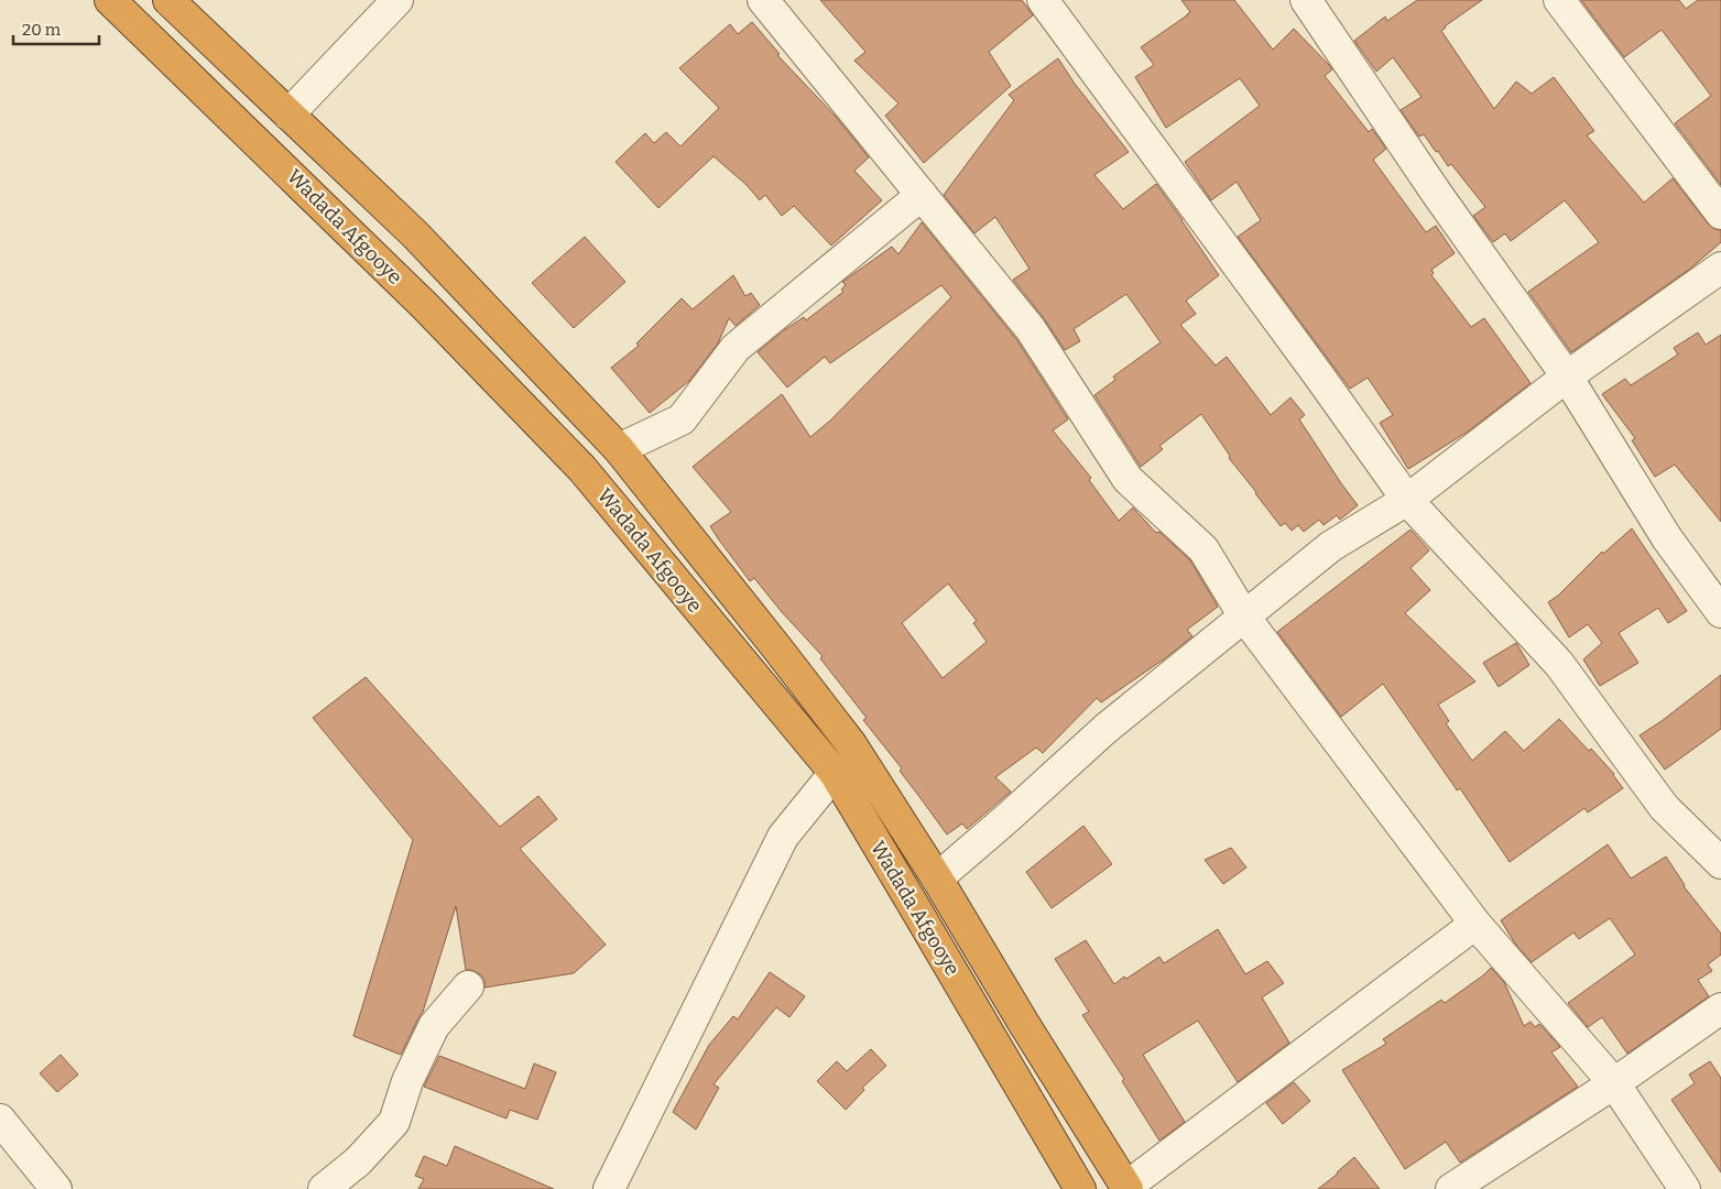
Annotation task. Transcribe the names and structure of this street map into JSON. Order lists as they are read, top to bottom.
{
  "streets": {
    "highway": ["Wadada Afgooye"]
  },
  "scale_bar": "20 m"
}
